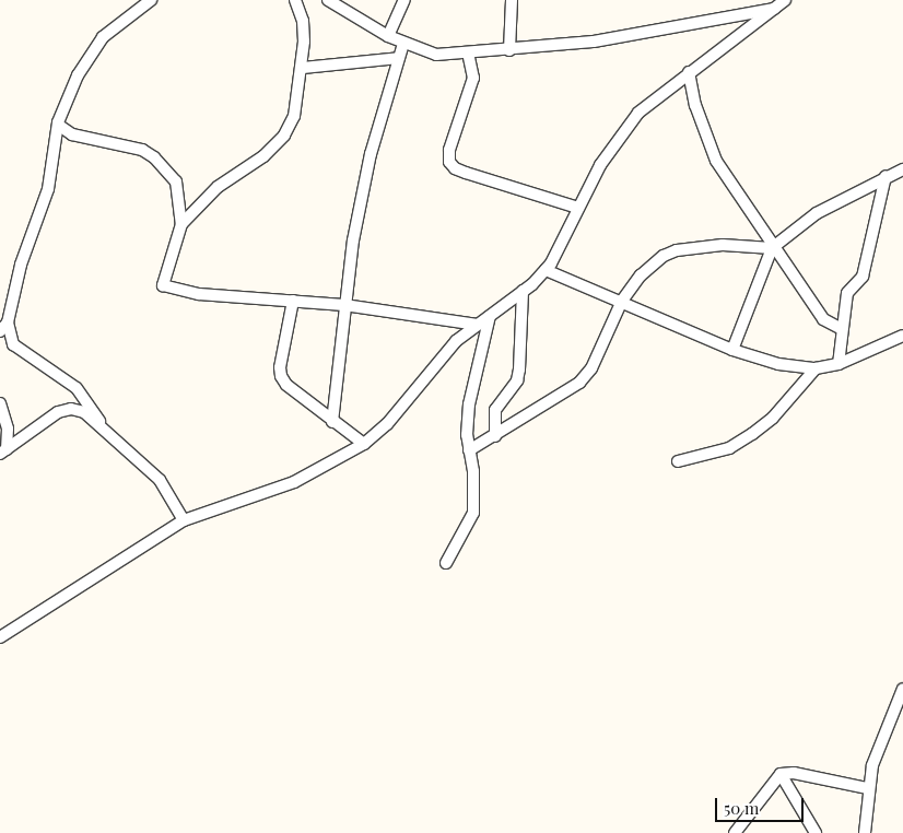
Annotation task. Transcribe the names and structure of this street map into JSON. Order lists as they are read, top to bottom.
{
  "scale_bar": "50 m"
}
